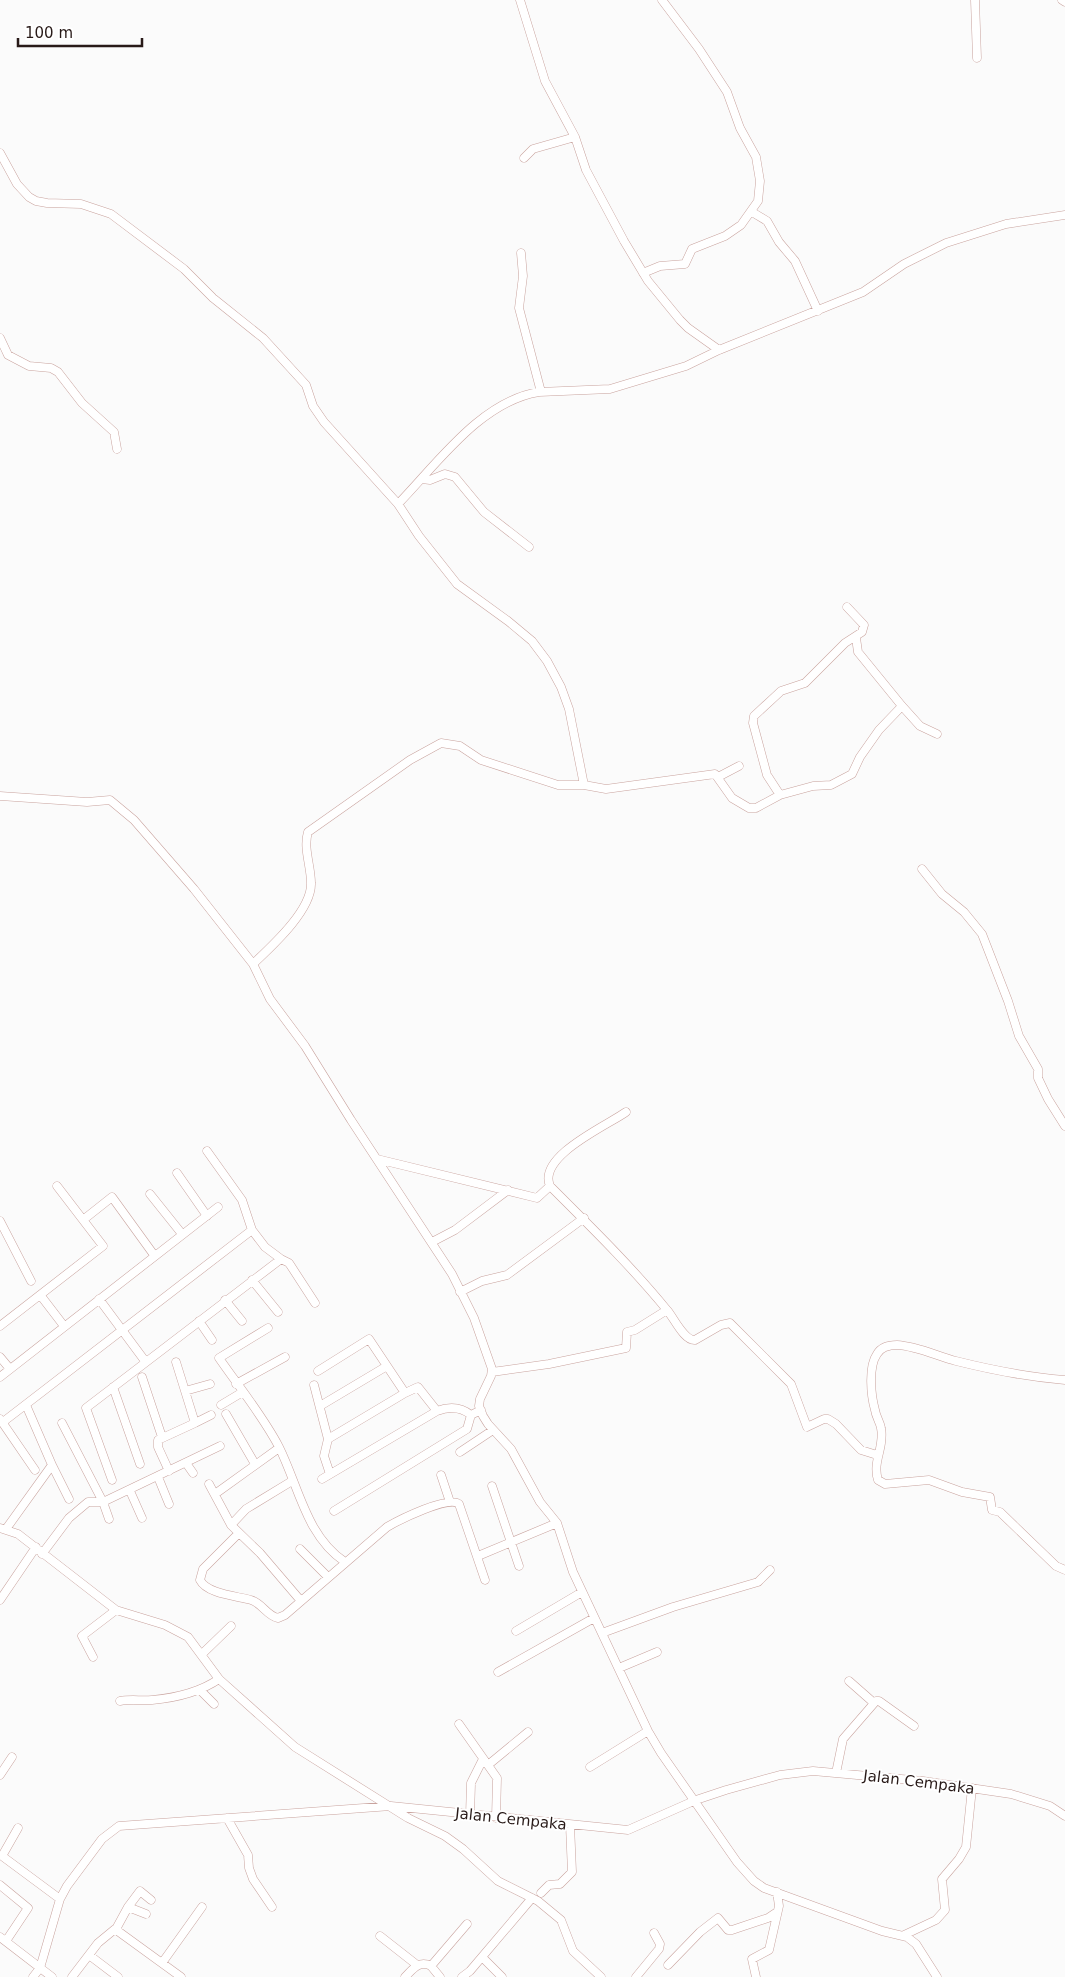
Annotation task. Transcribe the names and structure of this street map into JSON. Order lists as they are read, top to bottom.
{
  "streets": {
    "street": ["Jalan Cempaka"]
  },
  "scale_bar": "100 m"
}
